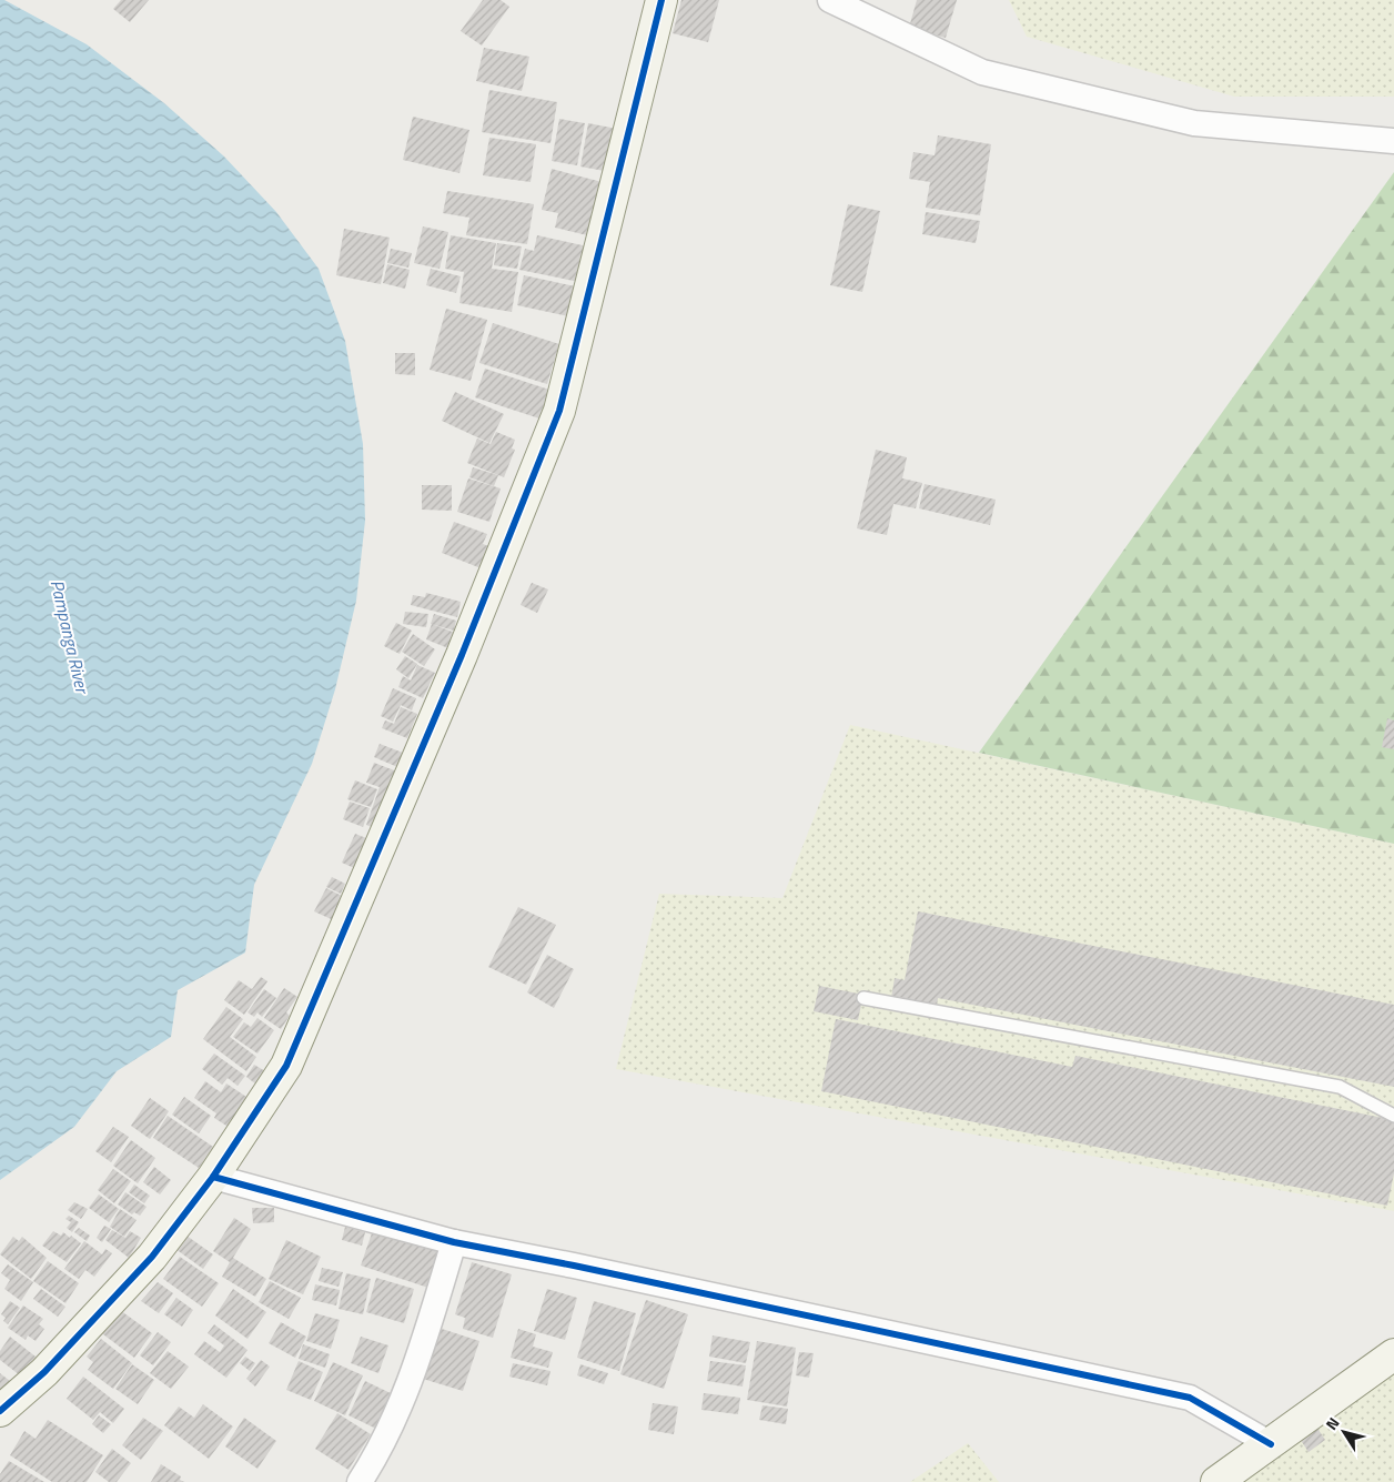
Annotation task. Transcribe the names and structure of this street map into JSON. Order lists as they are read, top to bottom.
{
  "water": ["Pampanga River"],
  "north": "top left"
}
